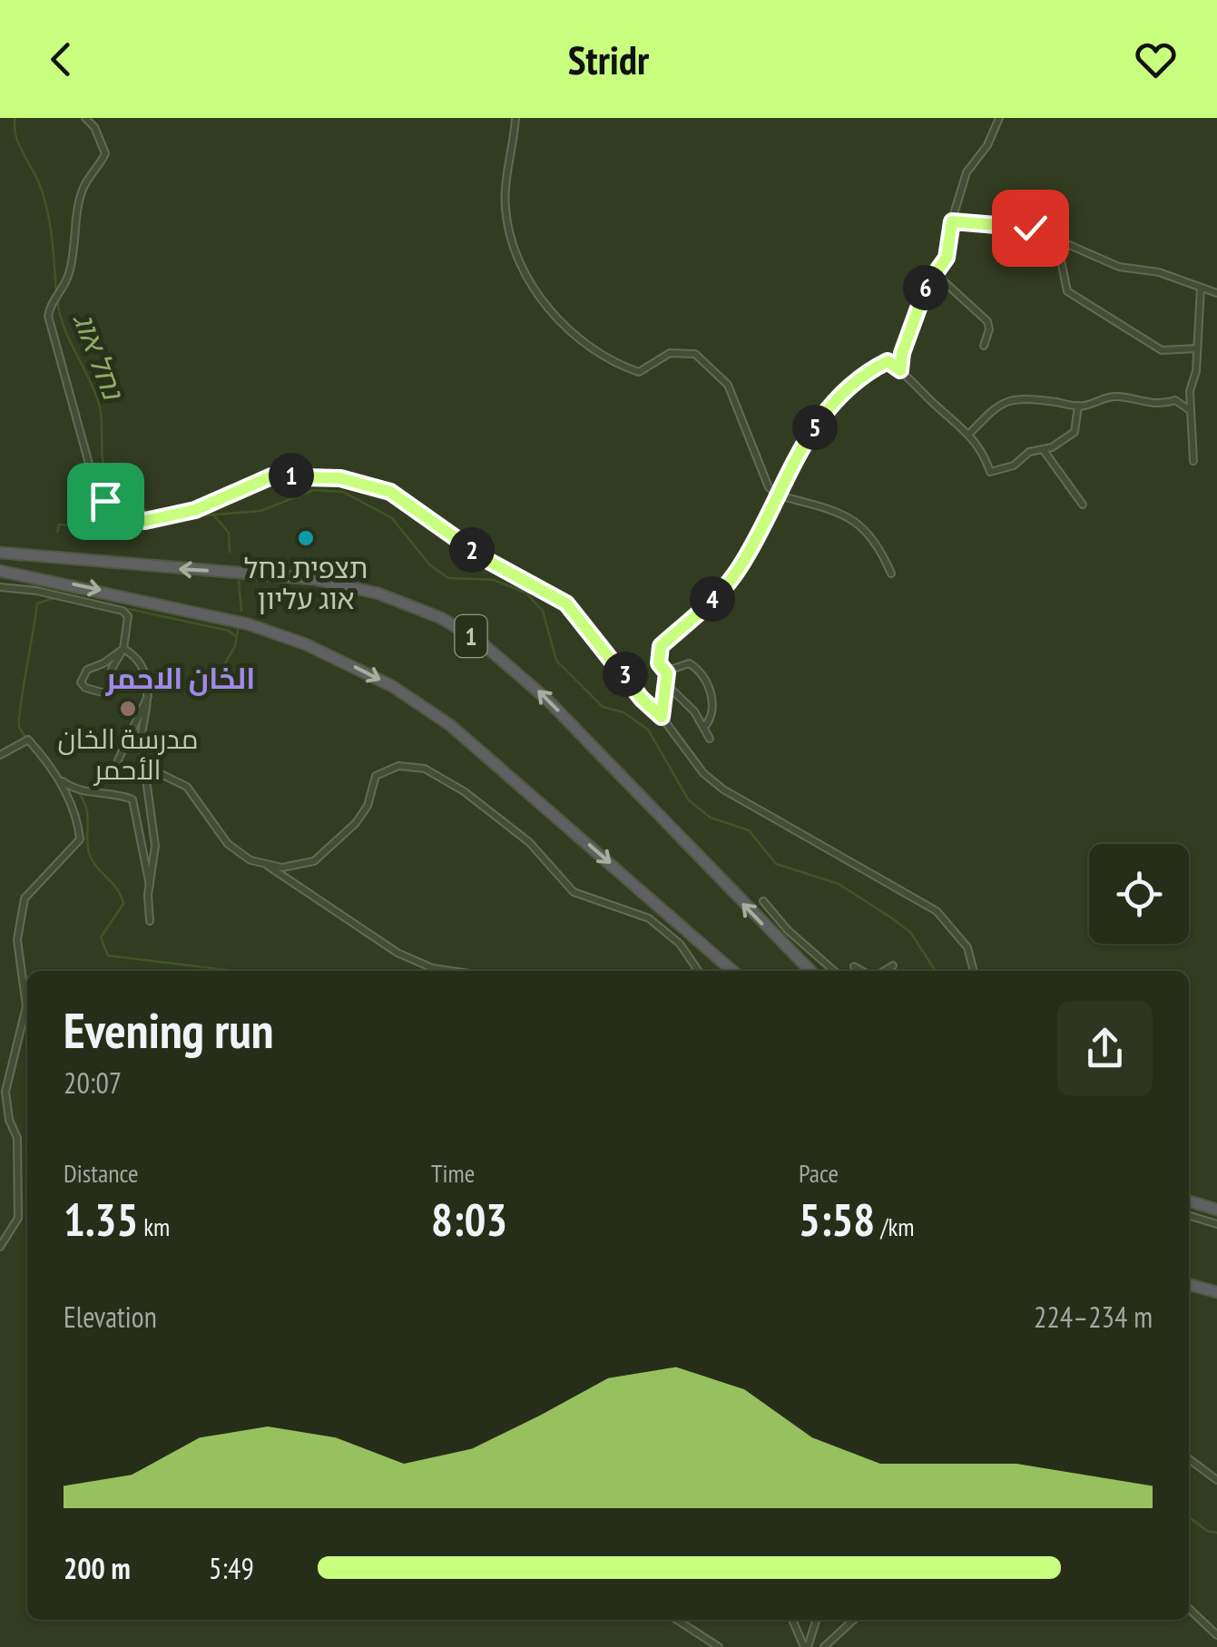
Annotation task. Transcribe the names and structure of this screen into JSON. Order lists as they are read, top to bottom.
{
  "streets": {
    "highway": ["1"]
  },
  "districts": ["الخان الاحمر"],
  "water": ["נחל אוג"],
  "places": ["תצפית נחל אוג עליון", "مدرسة الخان الأحمر"],
  "page": {
    "header": "Stridr",
    "pins": [
      "6",
      "5",
      "1",
      "2",
      "4",
      "3"
    ],
    "heading": ["Evening run", "20:07"],
    "stats": [
      ["Distance", "1.35 km"],
      ["Time", "8:03"],
      ["Pace", "5:58 /km"]
    ],
    "chart": ["Elevation", "224–234 m"],
    "list": [
      {
        "name": "200 m",
        "note": "5:49"
      }
    ]
  }
}
